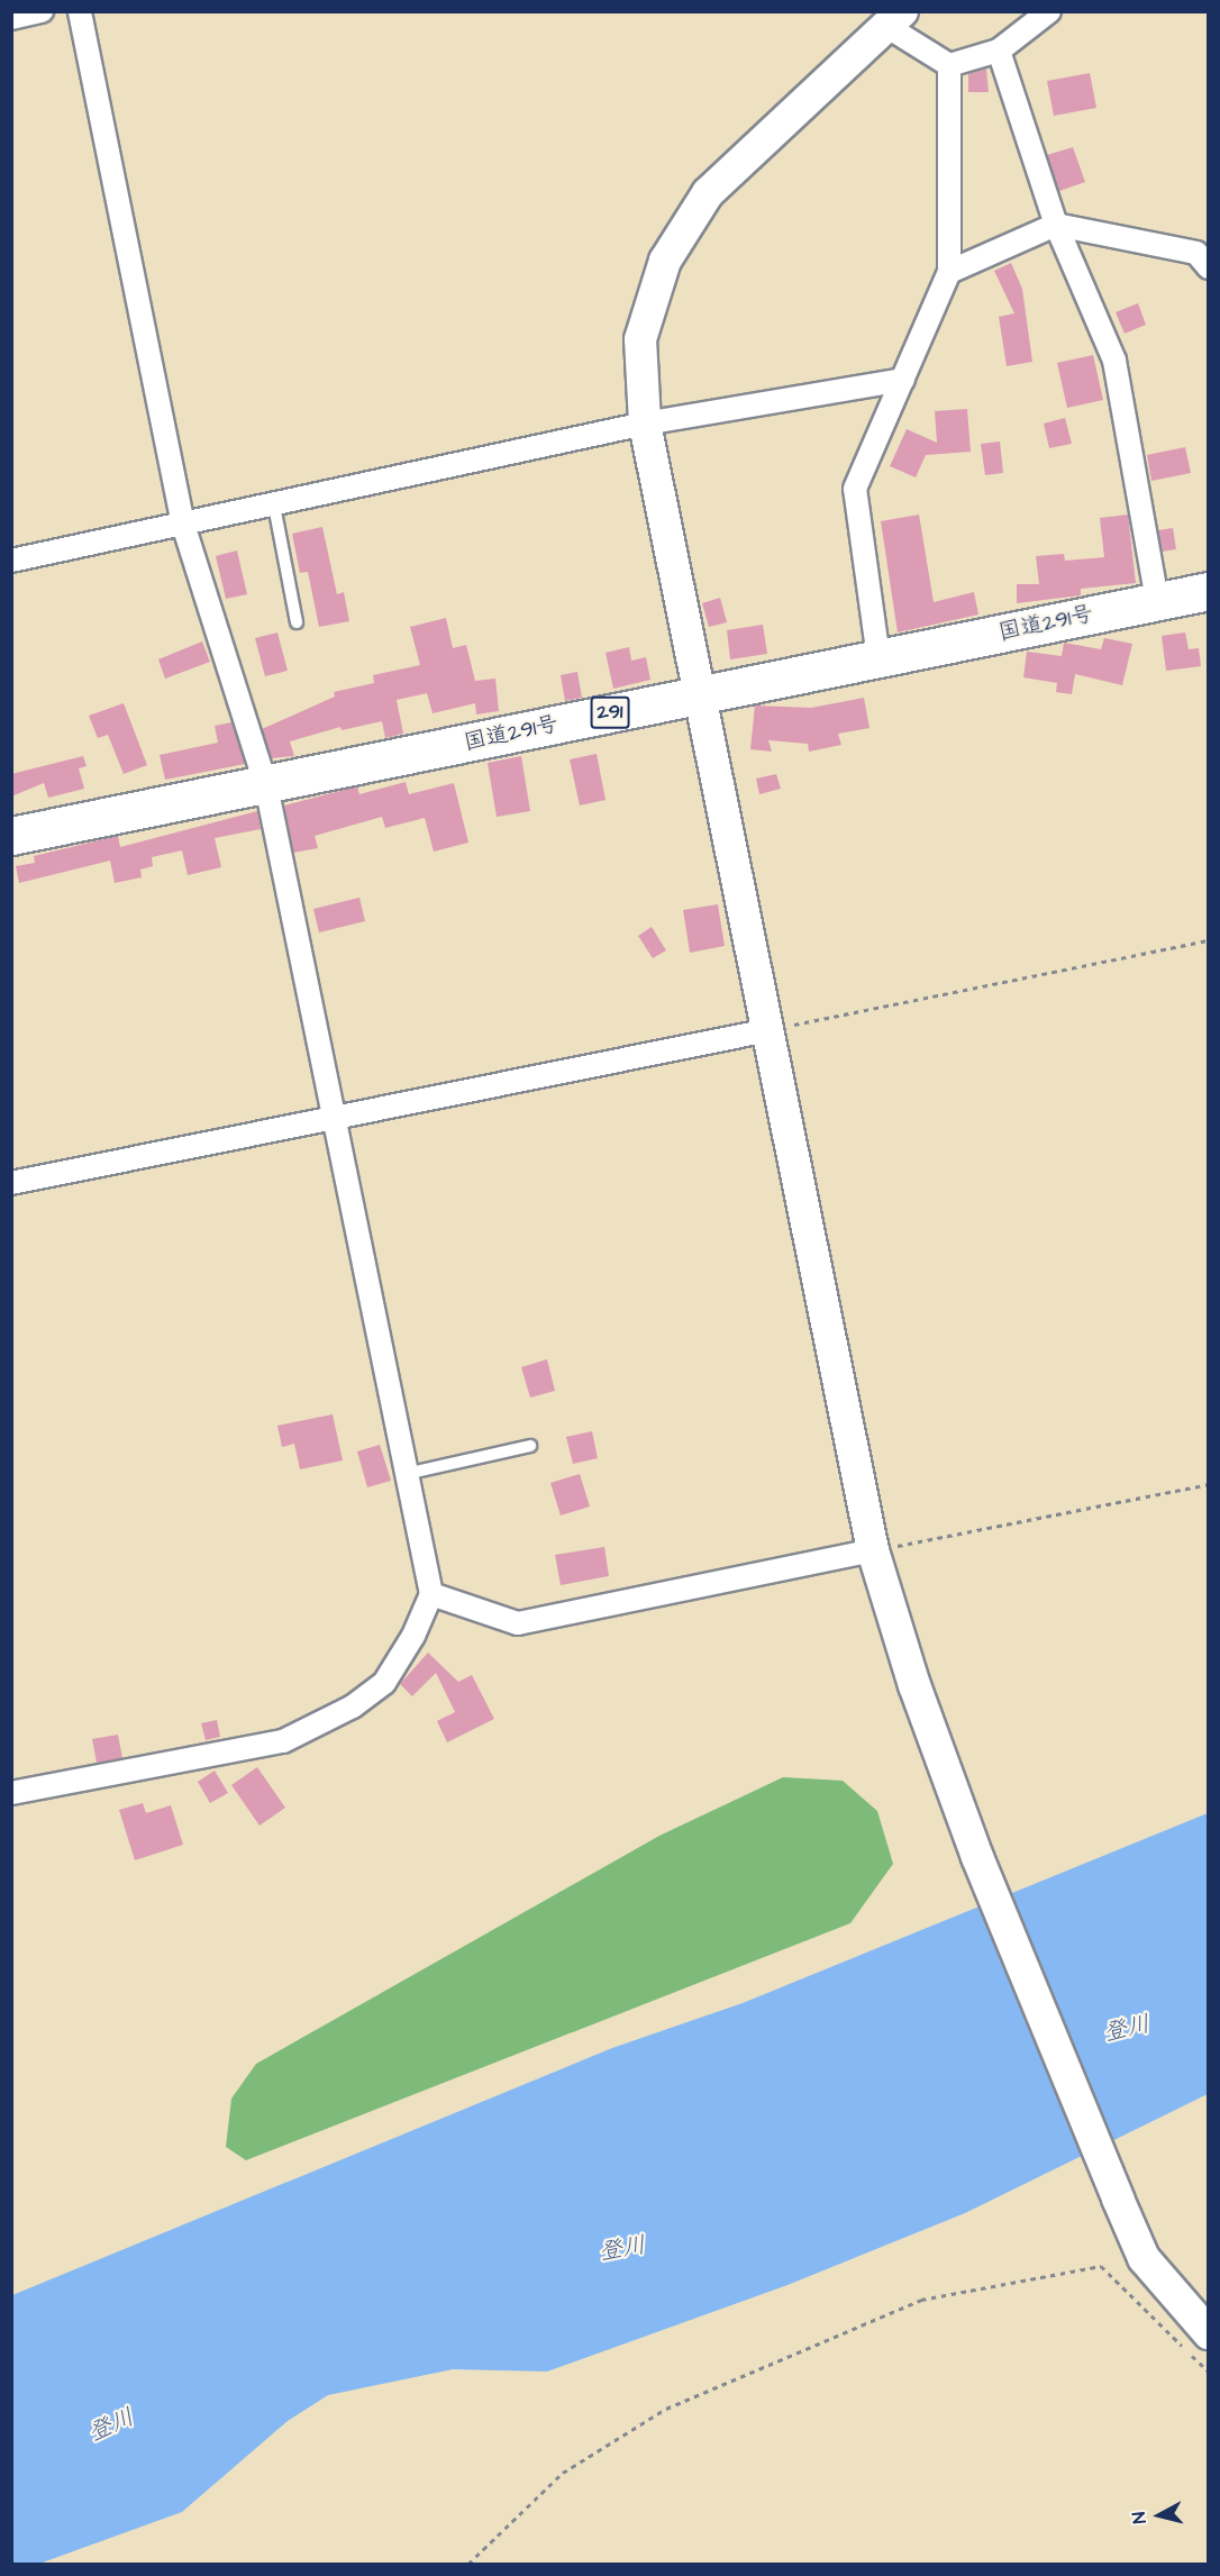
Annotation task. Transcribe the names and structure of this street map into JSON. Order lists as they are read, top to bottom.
{
  "streets": {
    "highway": ["国道291号", "291"]
  },
  "water": ["登川"],
  "north": "left"
}
